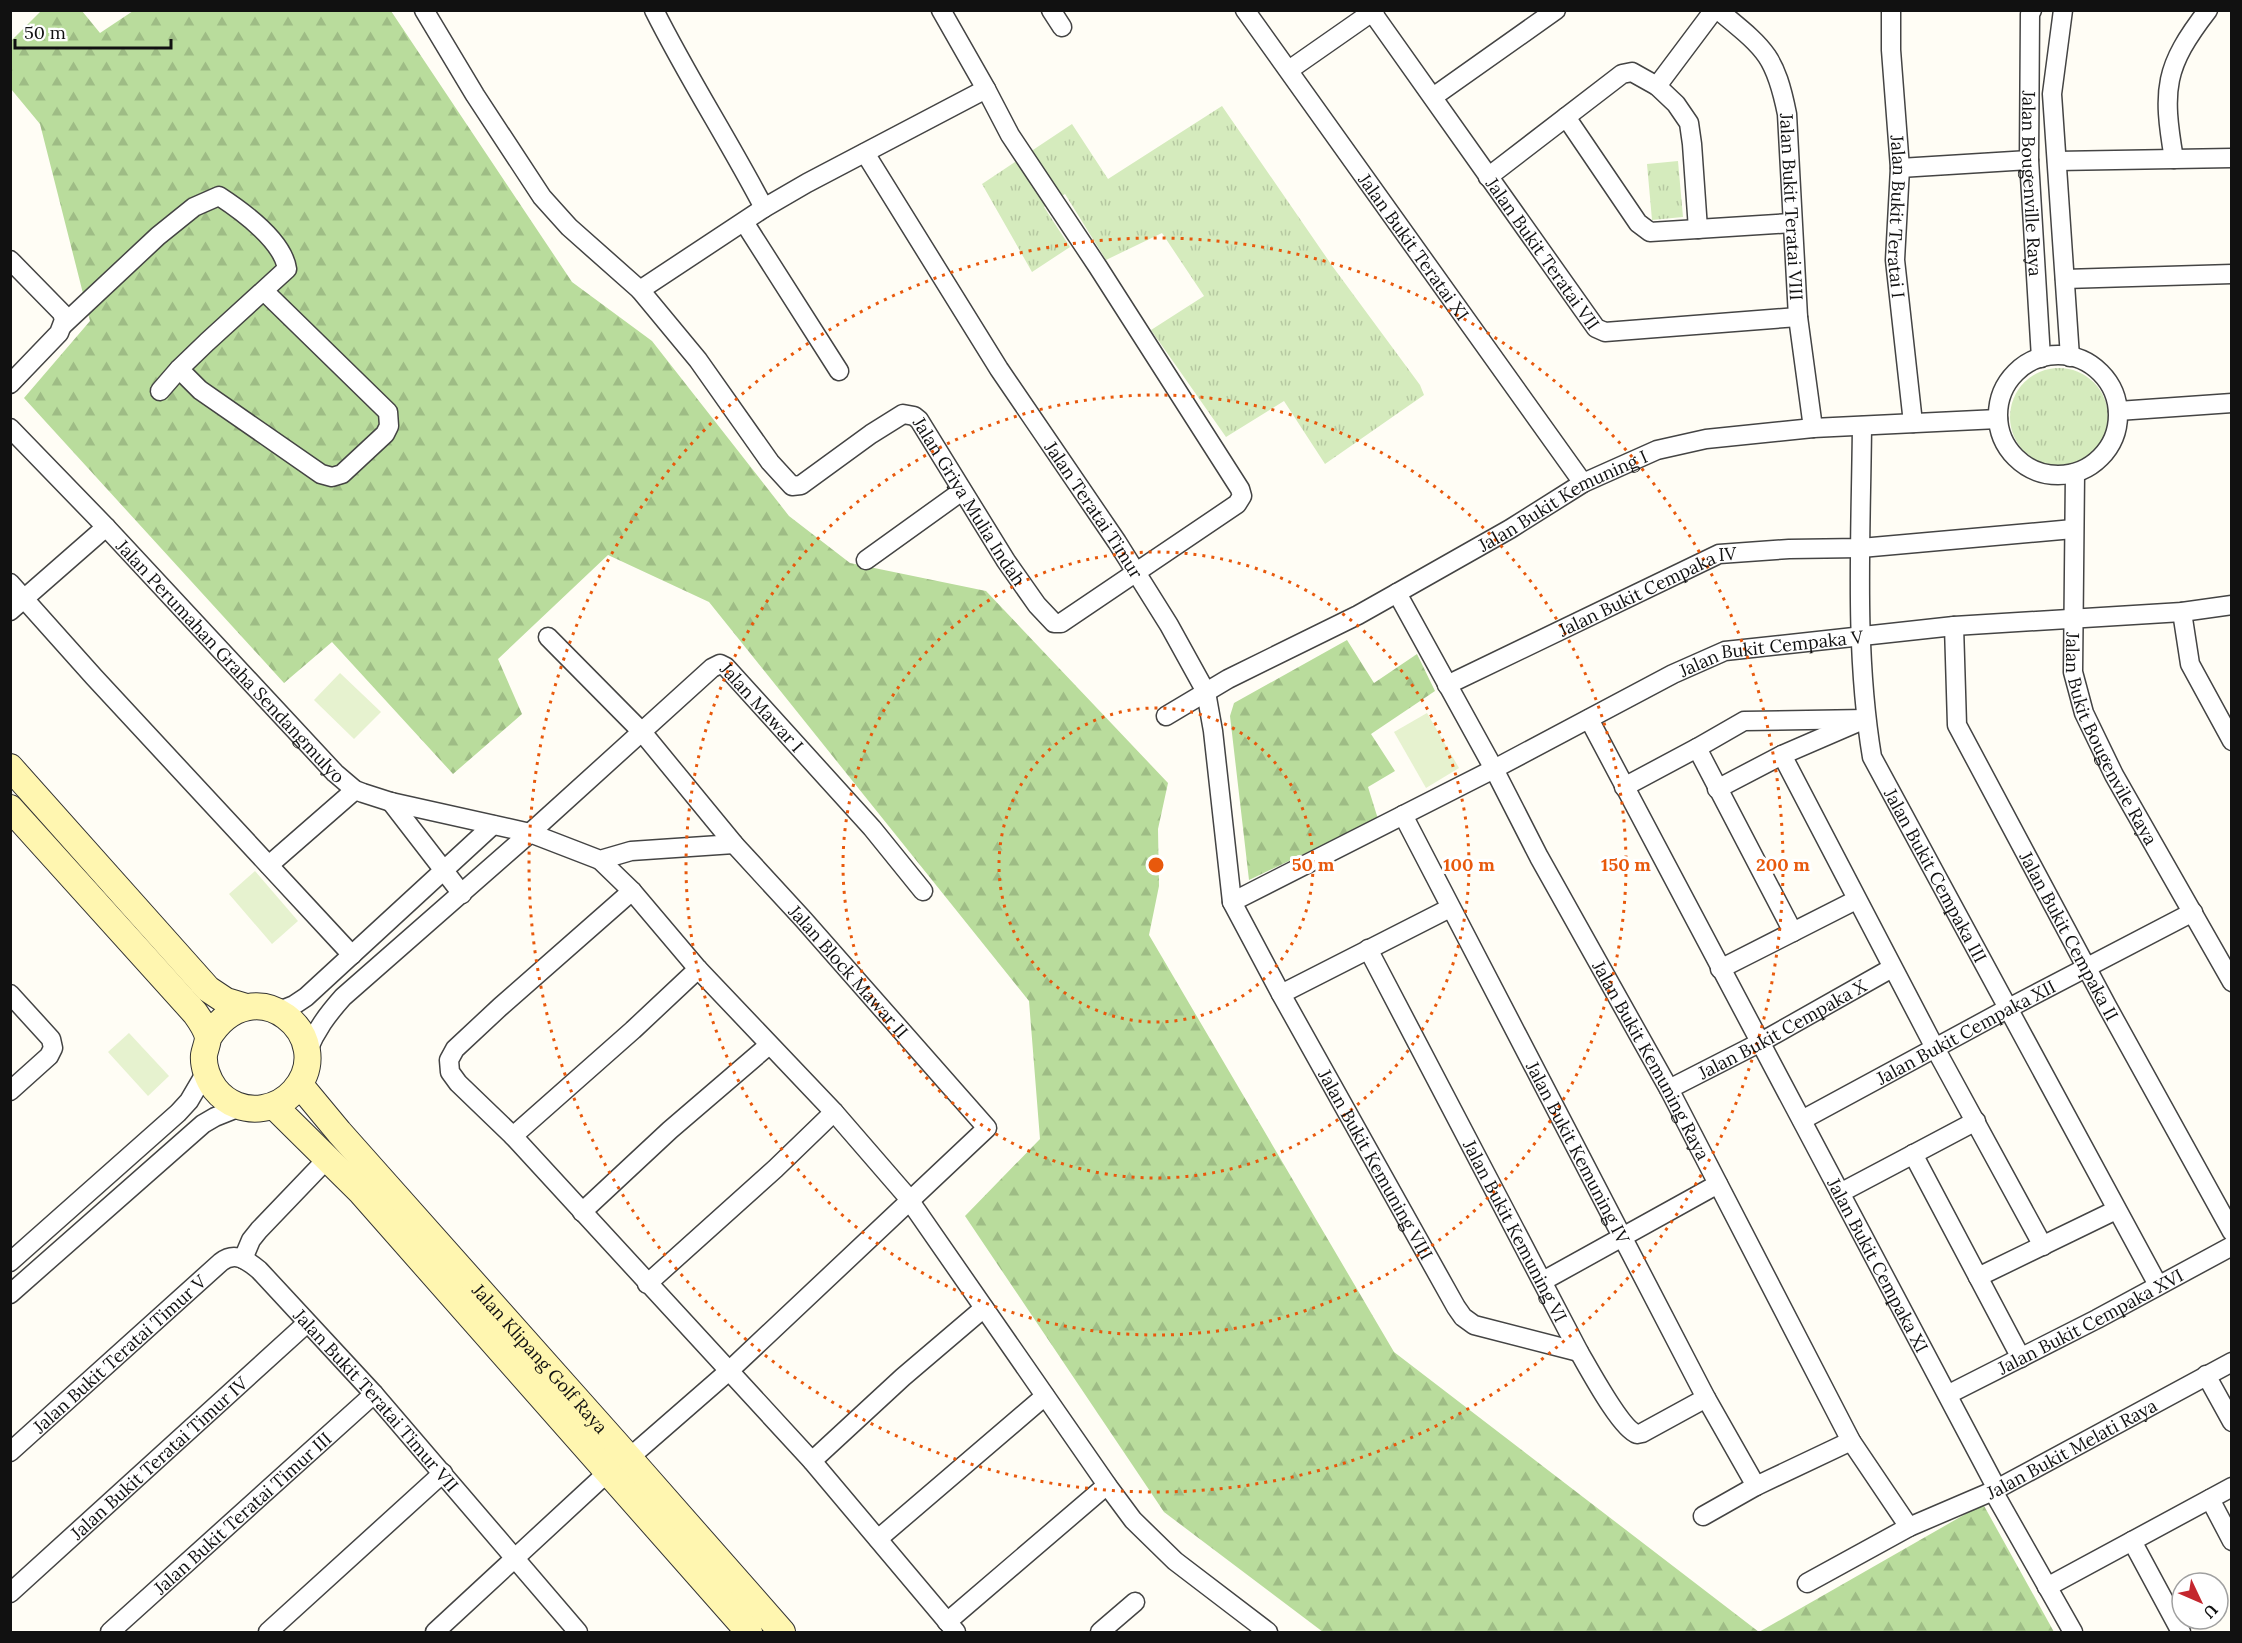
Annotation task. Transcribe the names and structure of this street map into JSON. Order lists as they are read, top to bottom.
{
  "streets": {
    "main road": ["Jalan Klipang Golf Raya"],
    "street": [
      "Jalan Bougenville Raya",
      "Jalan Bukit Teratai VIII",
      "Jalan Bukit Teratai I",
      "Jalan Bukit Teratai XI",
      "Jalan Bukit Teratai VII",
      "Jalan Bukit Kemuning I",
      "Jalan Griya Mulia Indah",
      "Jalan Teratai Timur",
      "Jalan Bukit Cempaka IV",
      "Jalan Bukit Cempaka V",
      "Jalan Perumahan Graha Sendangmulyo",
      "Jalan Mawar I",
      "Jalan Bukit Bougenvile Raya",
      "Jalan Bukit Cempaka III",
      "Jalan Bukit Cempaka II",
      "Jalan Block Mawar II",
      "Jalan Bukit Cempaka X",
      "Jalan Bukit Cempaka XII",
      "Jalan Bukit Kemuning Raya",
      "Jalan Bukit Kemuning IV",
      "Jalan Bukit Kemuning VIII",
      "Jalan Bukit Kemuning VI",
      "Jalan Bukit Cempaka XI",
      "Jalan Bukit Cempaka XVI",
      "Jalan Bukit Teratai Timur V",
      "Jalan Bukit Teratai Timur VII",
      "Jalan Bukit Melati Raya",
      "Jalan Bukit Teratai Timur IV",
      "Jalan Bukit Teratai Timur III"
    ]
  },
  "crossings": [
    ["Jalan Bougenville Raya", "Jalan Bukit Kemuning I"],
    ["Jalan Bougenville Raya", "Jalan Bukit Bougenvile Raya"],
    ["Jalan Bukit Teratai VIII", "Jalan Bukit Teratai VII"],
    ["Jalan Bukit Teratai VIII", "Jalan Bukit Kemuning I"],
    ["Jalan Bukit Teratai I", "Jalan Bukit Kemuning I"],
    ["Jalan Bukit Teratai XI", "Jalan Bukit Kemuning I"],
    ["Jalan Bukit Kemuning I", "Jalan Teratai Timur"],
    ["Jalan Bukit Kemuning I", "Jalan Bukit Bougenvile Raya"],
    ["Jalan Bukit Kemuning I", "Jalan Bukit Cempaka III"],
    ["Jalan Bukit Kemuning I", "Jalan Bukit Kemuning Raya"],
    ["Jalan Griya Mulia Indah", "Jalan Teratai Timur"],
    ["Jalan Teratai Timur", "Jalan Bukit Cempaka V"],
    ["Jalan Teratai Timur", "Jalan Bukit Kemuning VIII"],
    ["Jalan Bukit Cempaka IV", "Jalan Bukit Bougenvile Raya"],
    ["Jalan Bukit Cempaka IV", "Jalan Bukit Cempaka III"],
    ["Jalan Bukit Cempaka IV", "Jalan Bukit Kemuning Raya"],
    ["Jalan Bukit Cempaka V", "Jalan Bukit Bougenvile Raya"],
    ["Jalan Bukit Cempaka V", "Jalan Bukit Cempaka III"],
    ["Jalan Bukit Cempaka V", "Jalan Bukit Cempaka II"],
    ["Jalan Bukit Cempaka V", "Jalan Bukit Kemuning Raya"],
    ["Jalan Bukit Cempaka V", "Jalan Bukit Kemuning IV"],
    ["Jalan Bukit Cempaka V", "Jalan Bukit Kemuning VIII"],
    ["Jalan Bukit Cempaka V", "Jalan Bukit Cempaka XI"],
    ["Jalan Perumahan Graha Sendangmulyo", "Jalan Mawar I"],
    ["Jalan Mawar I", "Jalan Block Mawar II"],
    ["Jalan Bukit Bougenvile Raya", "Jalan Bukit Cempaka XII"],
    ["Jalan Bukit Cempaka III", "Jalan Bukit Cempaka XII"],
    ["Jalan Bukit Cempaka III", "Jalan Bukit Cempaka XVI"],
    ["Jalan Bukit Cempaka II", "Jalan Bukit Cempaka XII"],
    ["Jalan Bukit Cempaka X", "Jalan Bukit Kemuning Raya"],
    ["Jalan Bukit Cempaka X", "Jalan Bukit Cempaka XI"],
    ["Jalan Bukit Cempaka XII", "Jalan Bukit Cempaka XI"],
    ["Jalan Bukit Kemuning Raya", "Jalan Bukit Melati Raya"],
    ["Jalan Bukit Kemuning IV", "Jalan Bukit Kemuning VI"],
    ["Jalan Bukit Kemuning VIII", "Jalan Bukit Kemuning VI"],
    ["Jalan Bukit Cempaka XI", "Jalan Bukit Cempaka XVI"],
    ["Jalan Bukit Cempaka XI", "Jalan Bukit Melati Raya"],
    ["Jalan Bukit Teratai Timur V", "Jalan Klipang Golf Raya"],
    ["Jalan Bukit Teratai Timur V", "Jalan Bukit Teratai Timur VII"],
    ["Jalan Bukit Teratai Timur VII", "Jalan Bukit Teratai Timur IV"],
    ["Jalan Bukit Teratai Timur VII", "Jalan Bukit Teratai Timur III"]
  ],
  "scale_bar": "50 m",
  "north": "bottom right",
  "rings": [
    "50 m",
    "100 m",
    "150 m",
    "200 m"
  ]
}
